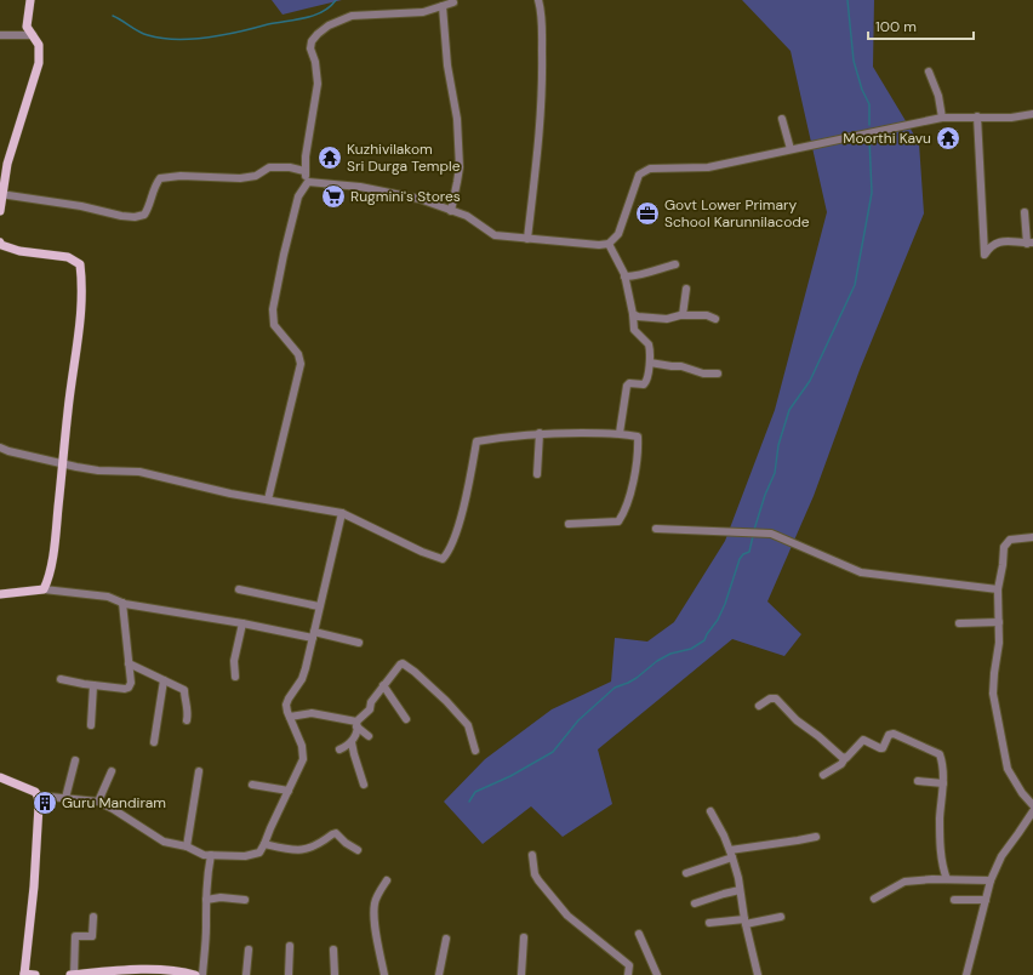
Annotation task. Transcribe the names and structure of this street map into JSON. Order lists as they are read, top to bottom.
{
  "places": {
    "temple": ["Moorthi Kavu", "Kuzhivilakom Sri Durga Temple"],
    "supermarket": ["Rugmini's Stores"],
    "office": ["Govt Lower Primary School Karunnilacode"],
    "building": ["Guru Mandiram"]
  },
  "scale_bar": "100 m"
}
